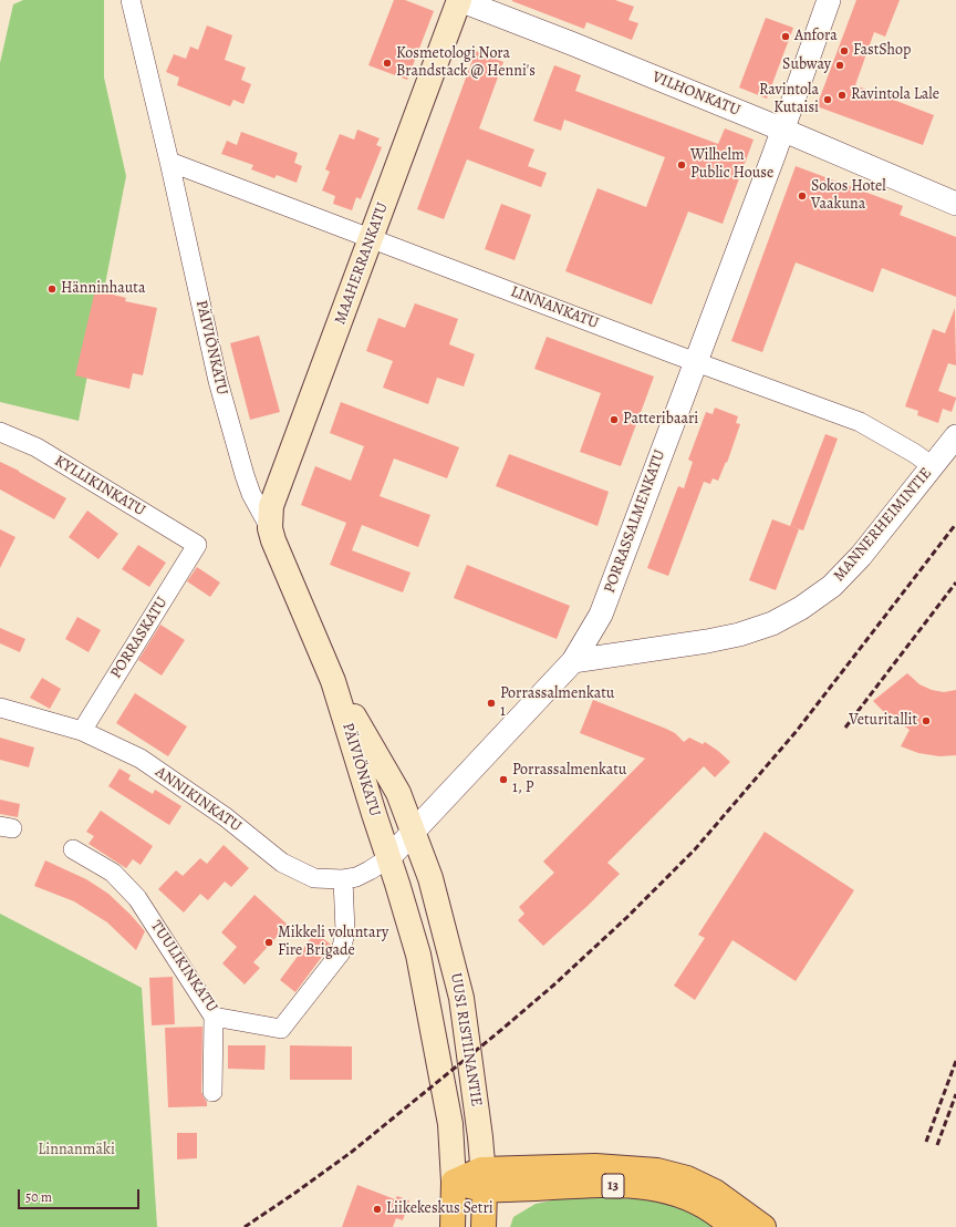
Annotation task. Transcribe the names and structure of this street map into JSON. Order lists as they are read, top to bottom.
{
  "streets": {
    "highway": ["UUSI RISTIINANTIE", "13"],
    "main road": ["MAAHERRANKATU", "PÄIVIÖNKATU"],
    "street": [
      "VILHONKATU",
      "LINNANKATU",
      "KYLLIKINKATU",
      "PORRASSALMENKATU",
      "MANNERHEIMINTIE",
      "PORRASKATU",
      "ANNIKINKATU",
      "TUULIKINKATU"
    ]
  },
  "crossings": [
    ["VILHONKATU", "MAAHERRANKATU"],
    ["VILHONKATU", "PORRASSALMENKATU"],
    ["MAAHERRANKATU", "LINNANKATU"],
    ["MAAHERRANKATU", "PÄIVIÖNKATU"],
    ["LINNANKATU", "PÄIVIÖNKATU"],
    ["LINNANKATU", "PORRASSALMENKATU"],
    ["LINNANKATU", "MANNERHEIMINTIE"],
    ["PÄIVIÖNKATU", "PORRASSALMENKATU"],
    ["PÄIVIÖNKATU", "ANNIKINKATU"],
    ["PÄIVIÖNKATU", "UUSI RISTIINANTIE"],
    ["KYLLIKINKATU", "PORRASKATU"],
    ["PORRASSALMENKATU", "MANNERHEIMINTIE"],
    ["PORRASSALMENKATU", "ANNIKINKATU"],
    ["PORRASSALMENKATU", "UUSI RISTIINANTIE"],
    ["PORRASKATU", "ANNIKINKATU"],
    ["ANNIKINKATU", "TUULIKINKATU"],
    ["ANNIKINKATU", "UUSI RISTIINANTIE"],
    ["UUSI RISTIINANTIE", "13"]
  ],
  "parks": ["Linnanmäki"],
  "places": [
    "Anfora",
    "FastShop",
    "Kosmetologi Nora Brandstack @ Henni's",
    "Subway",
    "Ravintola Lale",
    "Ravintola Kutaisi",
    "Wilhelm Public House",
    "Sokos Hotel Vaakuna",
    "Hänninhauta",
    "Patteribaari",
    "Porrassalmenkatu 1",
    "Veturitallit",
    "Porrassalmenkatu 1, P",
    "Mikkeli voluntary Fire Brigade",
    "Liikekeskus Setri"
  ],
  "scale_bar": "50 m"
}
